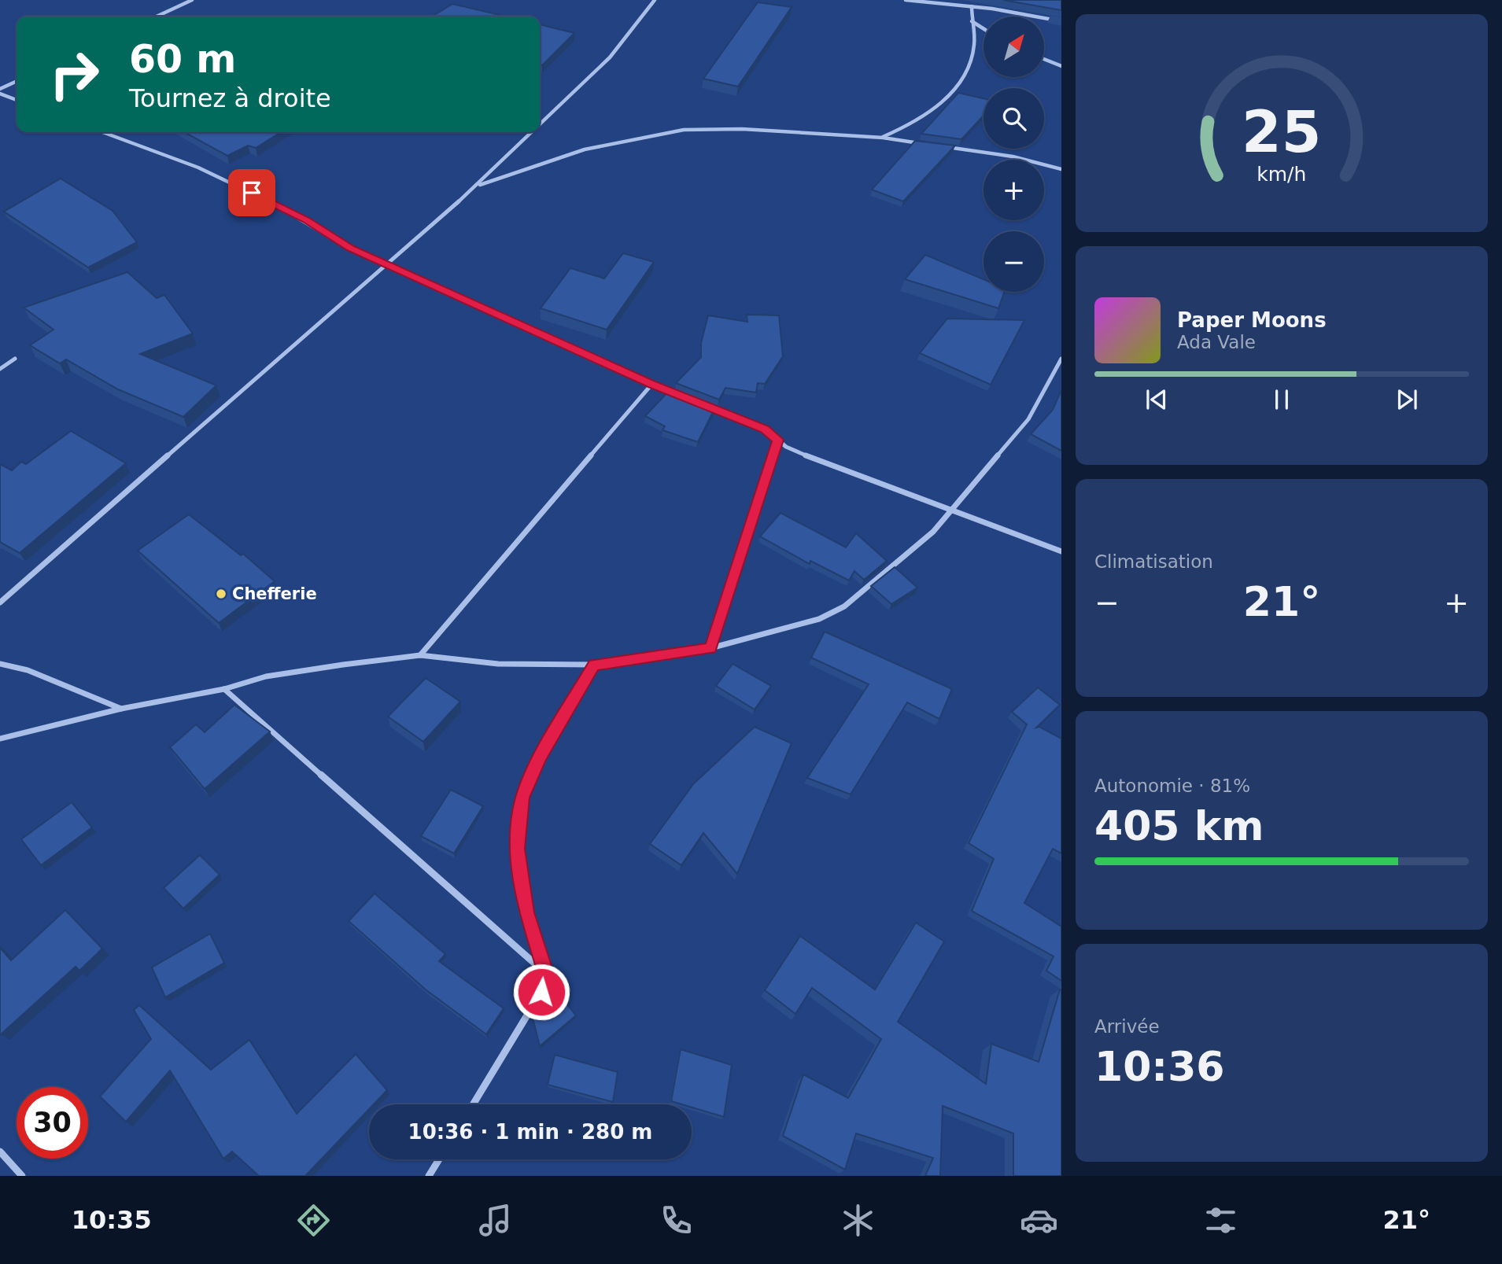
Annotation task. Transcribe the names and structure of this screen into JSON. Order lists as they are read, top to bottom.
{
  "places": ["Chefferie"],
  "north": "top right",
  "page": {
    "map_buttons": ["+", "−"],
    "turn": ["60 m", "Tournez à droite"],
    "song": ["Paper Moons", "Ada Vale"],
    "tile": [
      "Climatisation",
      ["Autonomie · 81%", "405 km"],
      ["Arrivée", "10:36"]
    ],
    "heat": ["−", "21°", "+"],
    "limit": "30",
    "trip": "10:36 · 1 min · 280 m",
    "tabs": ["10:35", "21°"],
    "gauge": ["25", "km/h"]
  }
}
